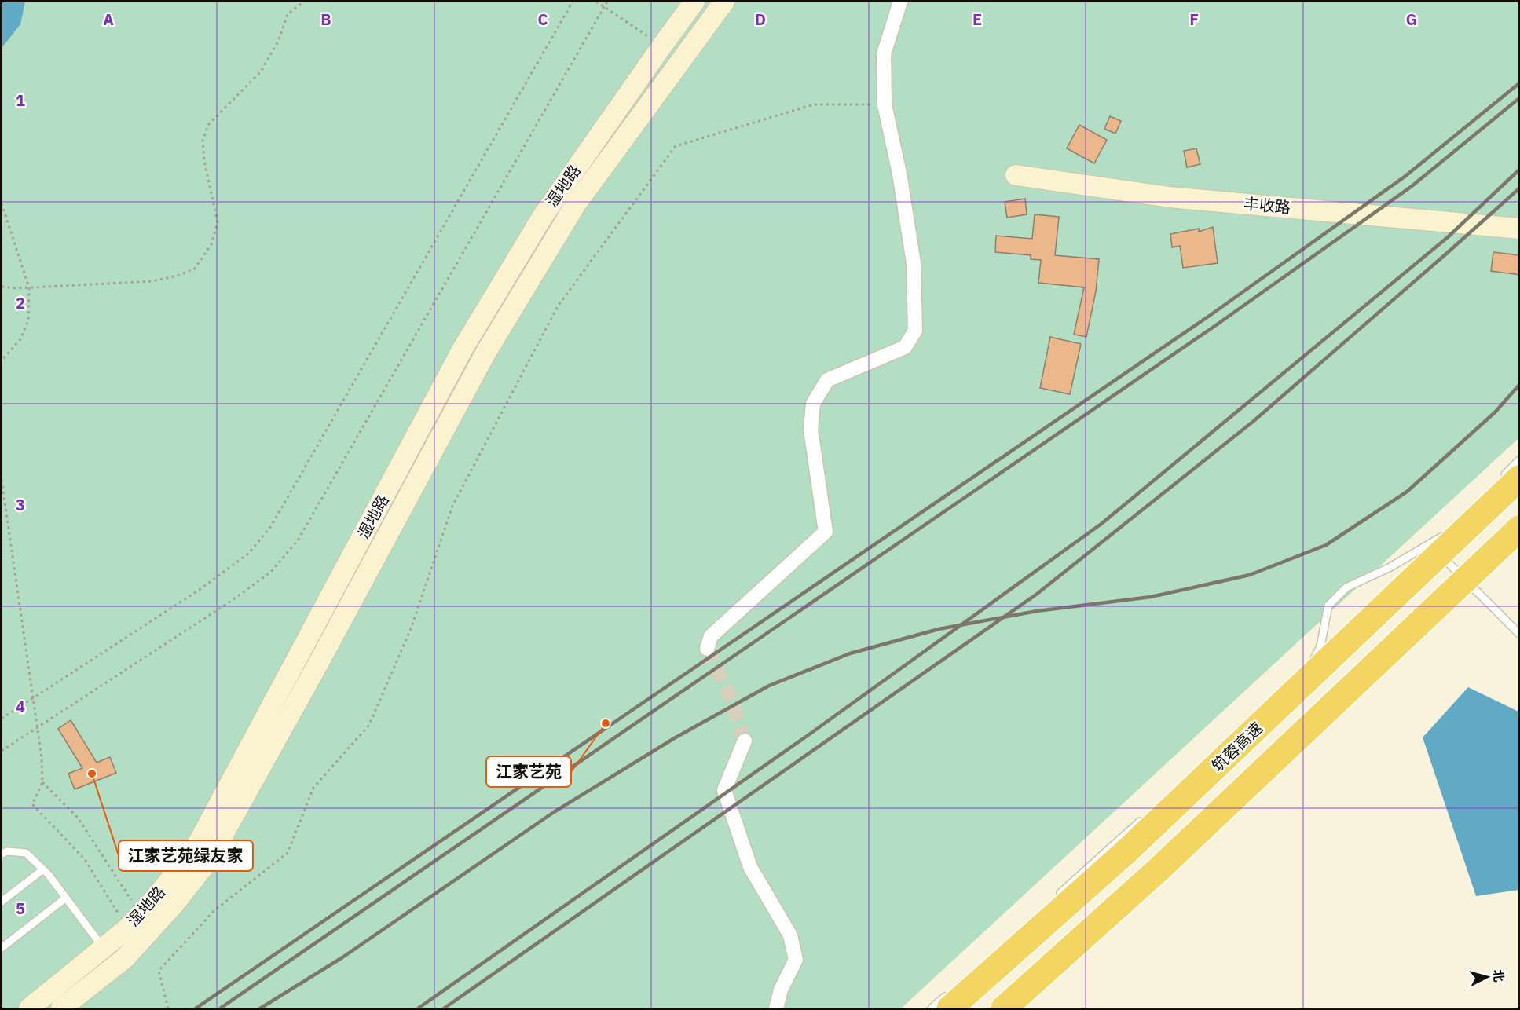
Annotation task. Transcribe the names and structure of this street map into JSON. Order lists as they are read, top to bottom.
{
  "streets": {
    "highway": ["筑蓉高速"],
    "street": ["湿地路", "丰收路"]
  },
  "places": ["江家艺苑", "江家艺苑绿友家"],
  "north": "right",
  "grid": {
    "columns": [
      "A",
      "B",
      "C",
      "D",
      "E",
      "F",
      "G"
    ],
    "rows": [
      "1",
      "2",
      "3",
      "4",
      "5"
    ]
  }
}
